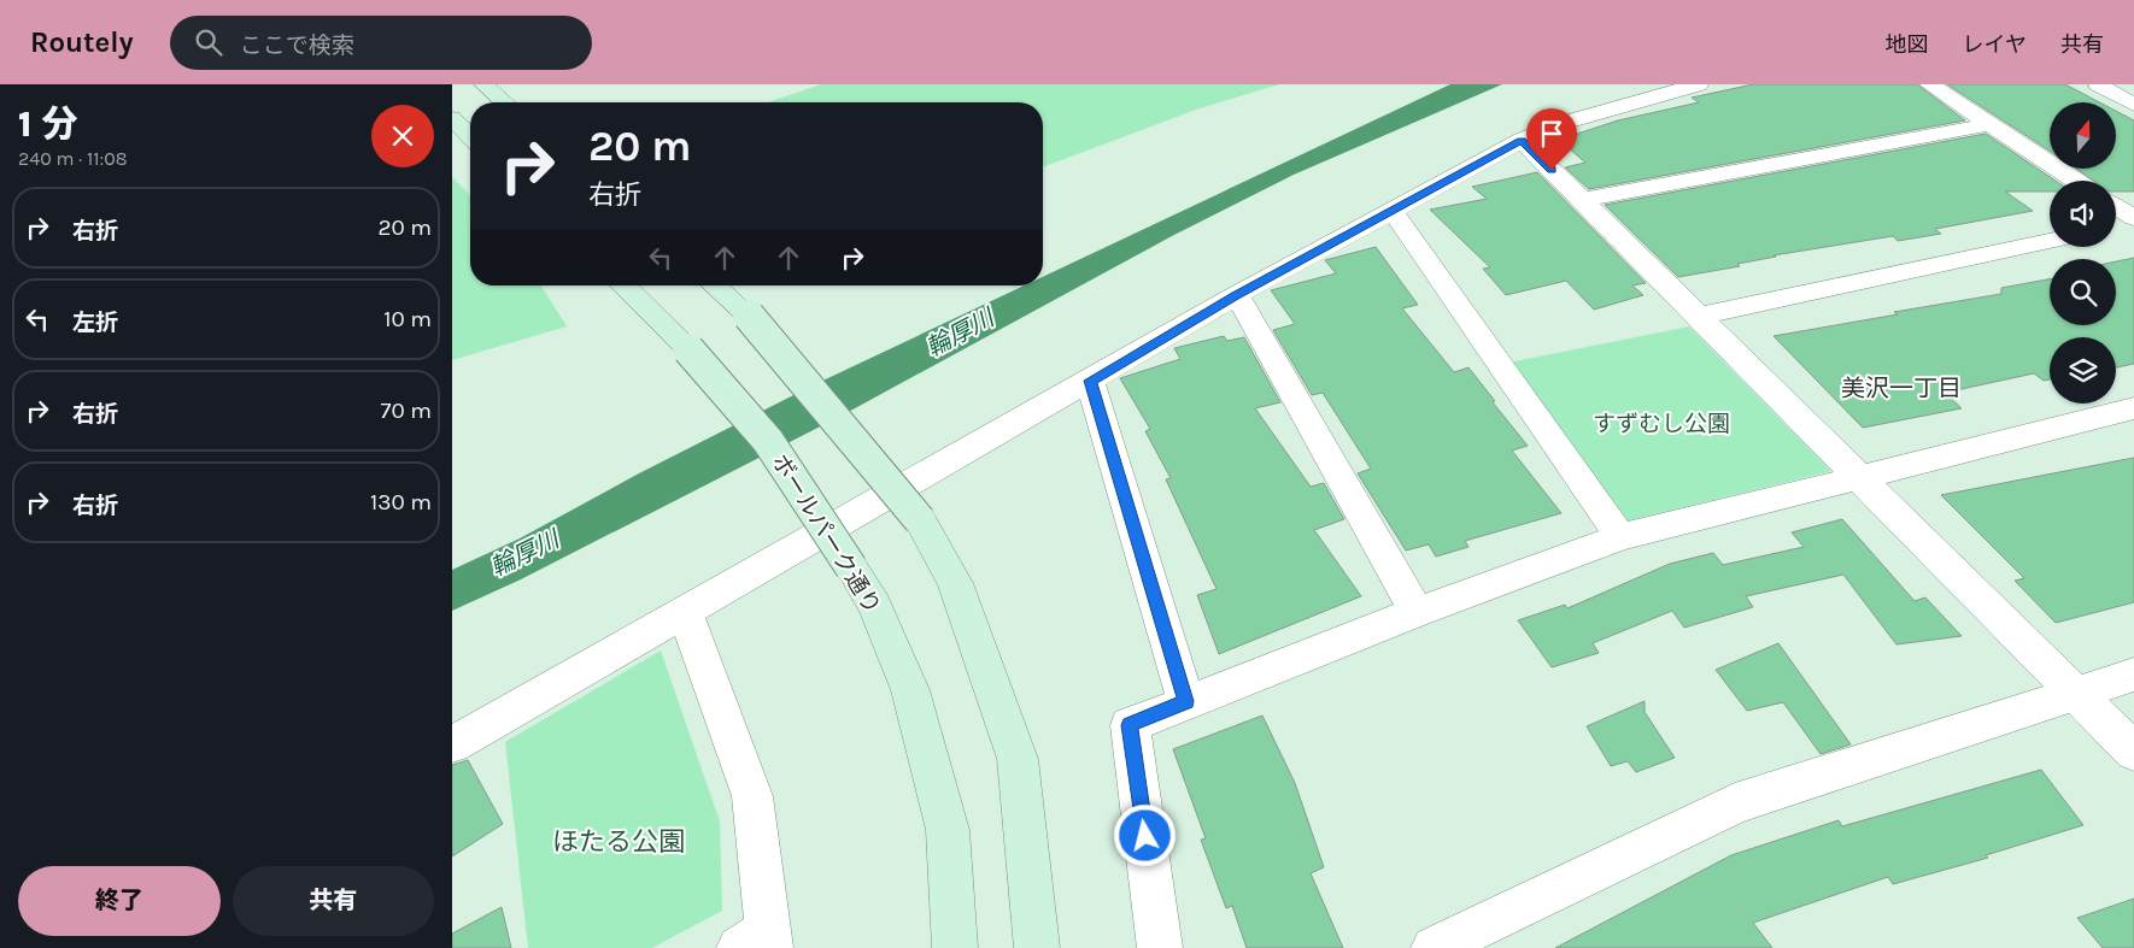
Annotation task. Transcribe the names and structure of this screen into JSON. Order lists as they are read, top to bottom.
{
  "streets": {
    "street": ["ボールパーク通り"]
  },
  "districts": ["美沢一丁目"],
  "water": ["輪厚川"],
  "parks": ["すずむし公園", "ほたる公園"],
  "north": "top",
  "page": {
    "header": "Routely",
    "search": "ここで検索",
    "nav": ["地図", "レイヤ", "共有"],
    "heading": ["1 分", "240 m · 11:08"],
    "turn": ["20 m", "右折"],
    "list": [
      {
        "name": "右折",
        "value": "20 m"
      },
      {
        "name": "左折",
        "value": "10 m"
      },
      {
        "name": "右折",
        "value": "70 m"
      },
      {
        "name": "右折",
        "value": "130 m"
      }
    ],
    "buttons": ["終了", "共有"]
  }
}
